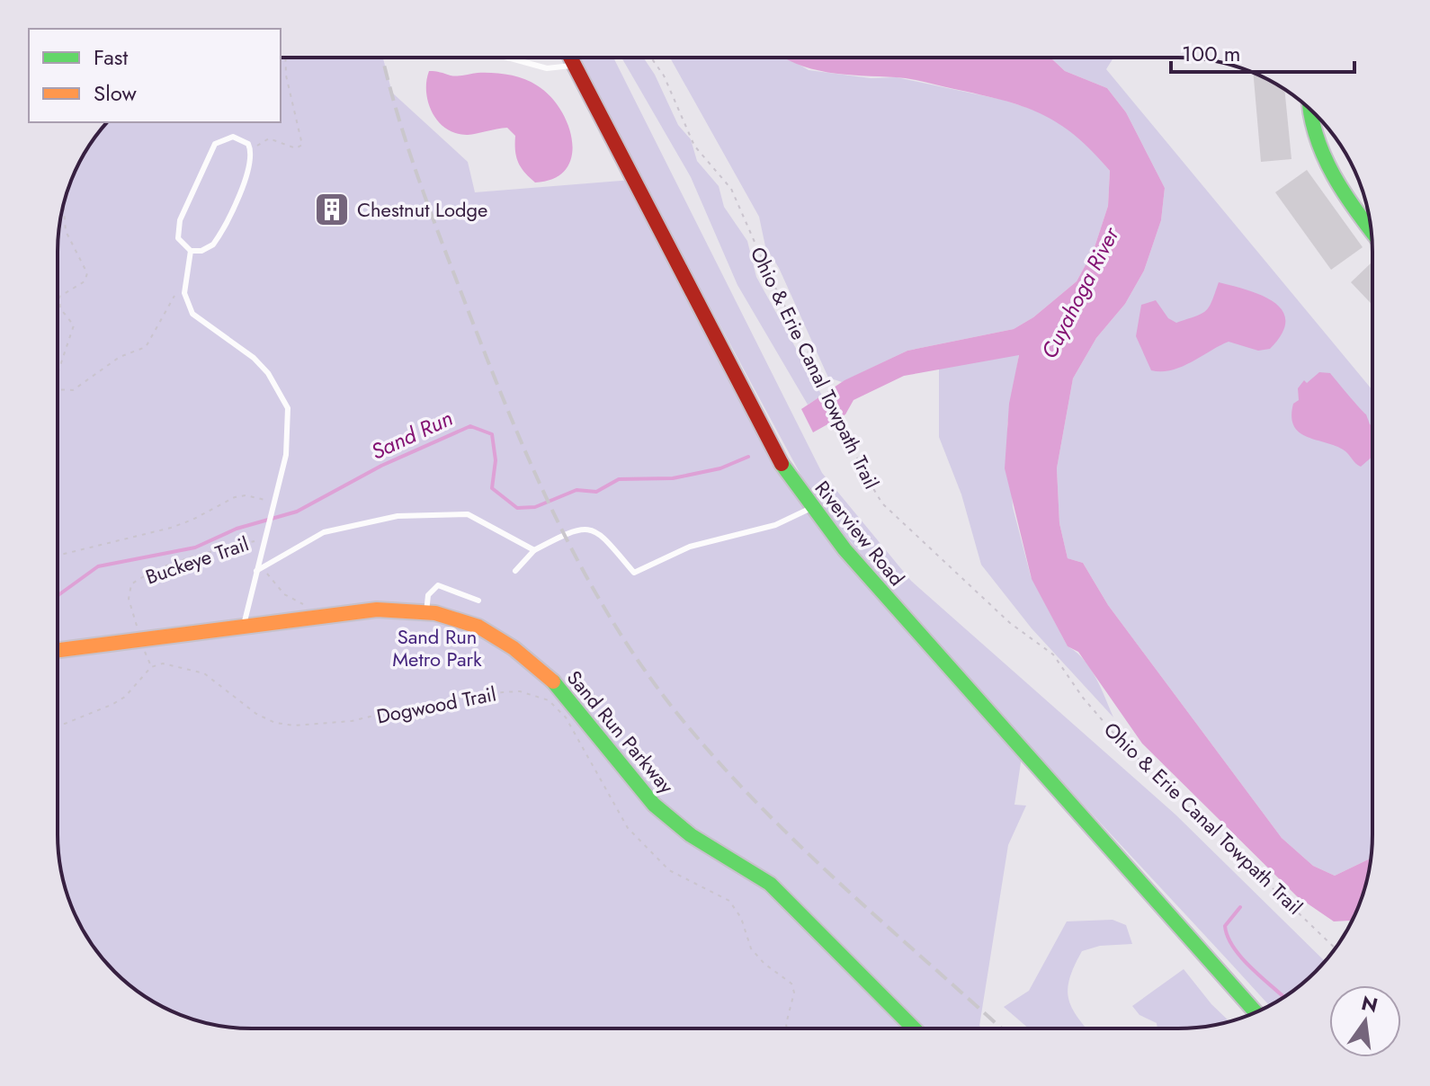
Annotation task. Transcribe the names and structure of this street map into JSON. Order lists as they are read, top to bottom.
{
  "streets": {
    "street": ["Riverview Road", "Sand Run Parkway"],
    "path": ["Ohio & Erie Canal Towpath Trail", "Buckeye Trail", "Dogwood Trail"]
  },
  "crossings": [
    ["Buckeye Trail", "Dogwood Trail"],
    ["Buckeye Trail", "Sand Run Parkway"]
  ],
  "water": ["Cuyahoga River", "Sand Run"],
  "parks": ["Sand Run Metro Park"],
  "places": {
    "building": ["Chestnut Lodge"]
  },
  "legend": ["Fast", "Slow"],
  "scale_bar": "100 m",
  "north": "top"
}
